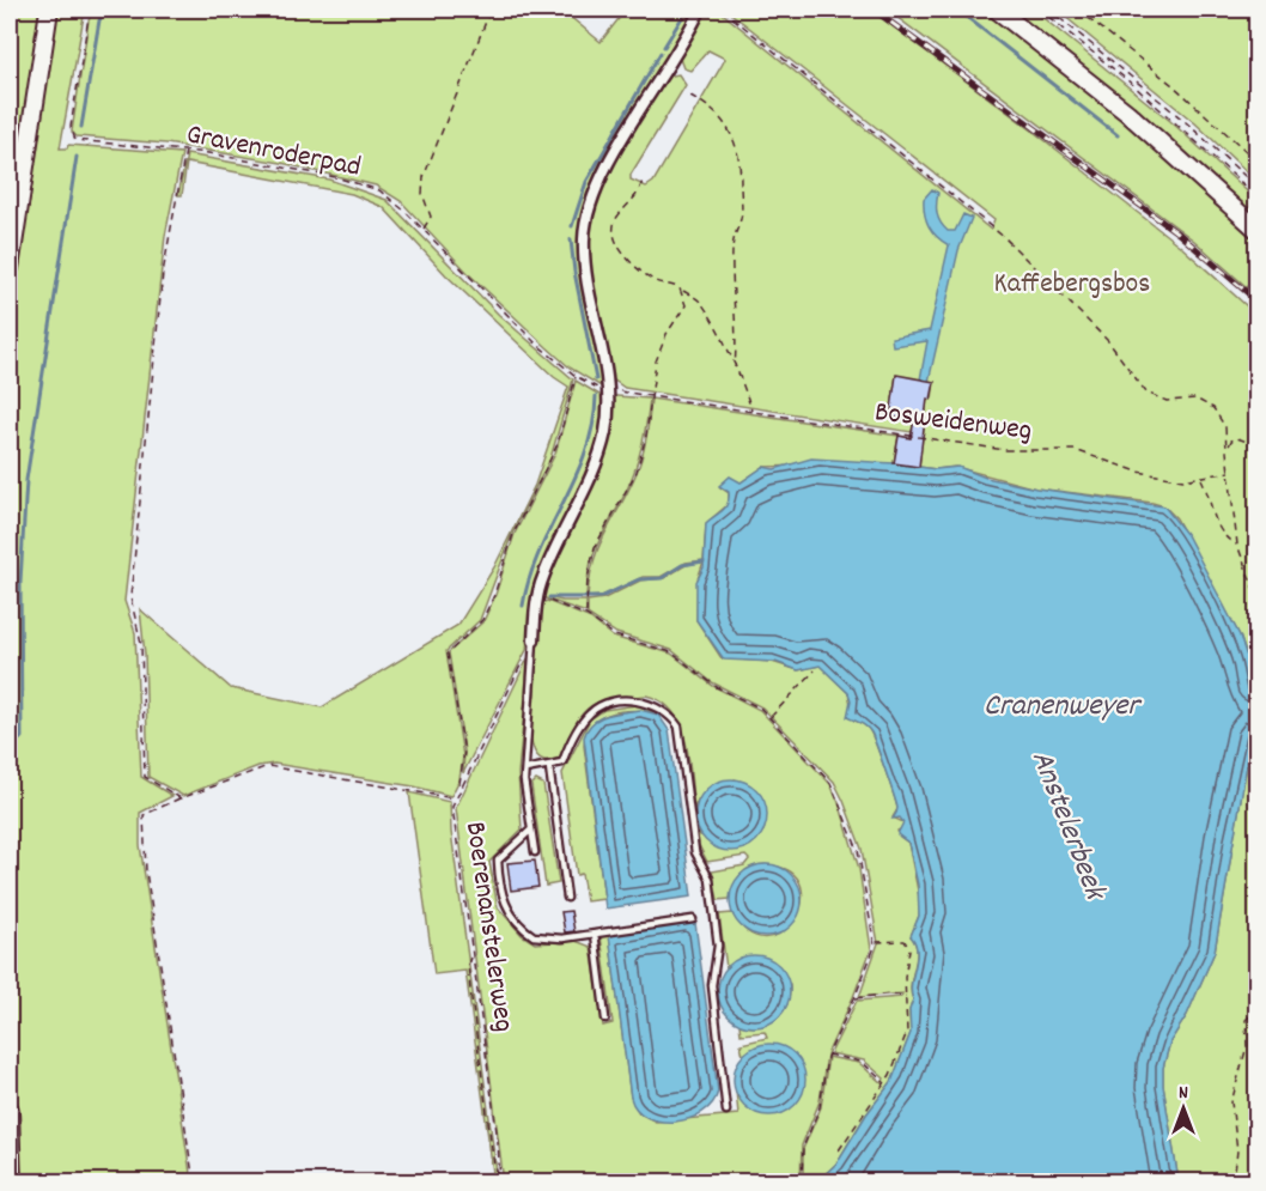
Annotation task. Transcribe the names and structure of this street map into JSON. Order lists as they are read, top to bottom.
{
  "streets": {
    "path": ["Gravenroderpad", "Bosweidenweg", "Boerenanstelerweg"]
  },
  "crossings": [
    ["Gravenroderpad", "Bosweidenweg"]
  ],
  "water": ["Cranenweyer", "Anstelerbeek"],
  "parks": ["Kaffebergsbos"],
  "north": "top"
}
